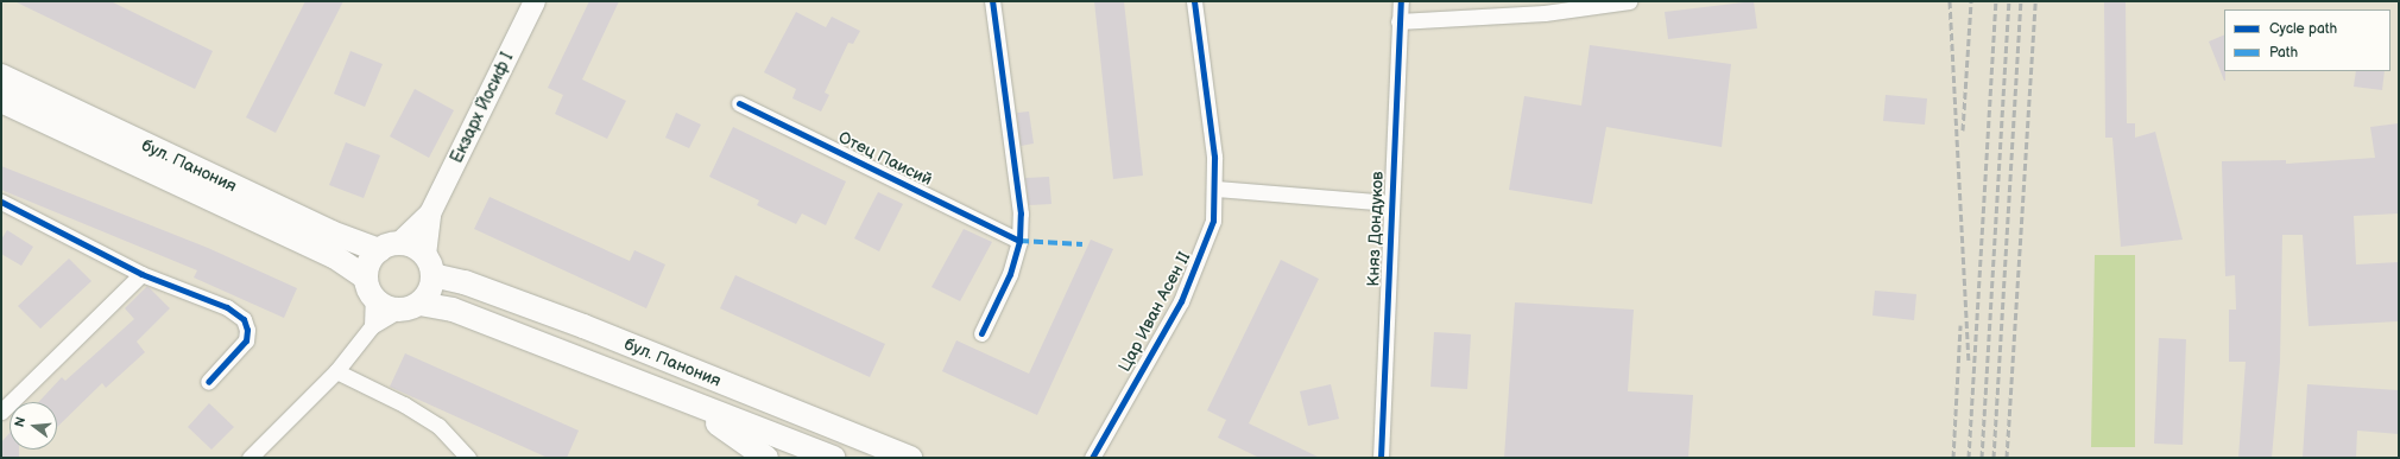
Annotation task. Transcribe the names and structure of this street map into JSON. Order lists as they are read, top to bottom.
{
  "streets": {
    "main road": ["бул. Панония"],
    "street": [
      "Екзарх Йосиф I",
      "Отец Паисий",
      "Княз Дондуков",
      "Цар Иван Асен II"
    ]
  },
  "crossings": [
    ["Екзарх Йосиф I", "бул. Панония"]
  ],
  "legend": ["Cycle path", "Path"],
  "north": "left"
}
